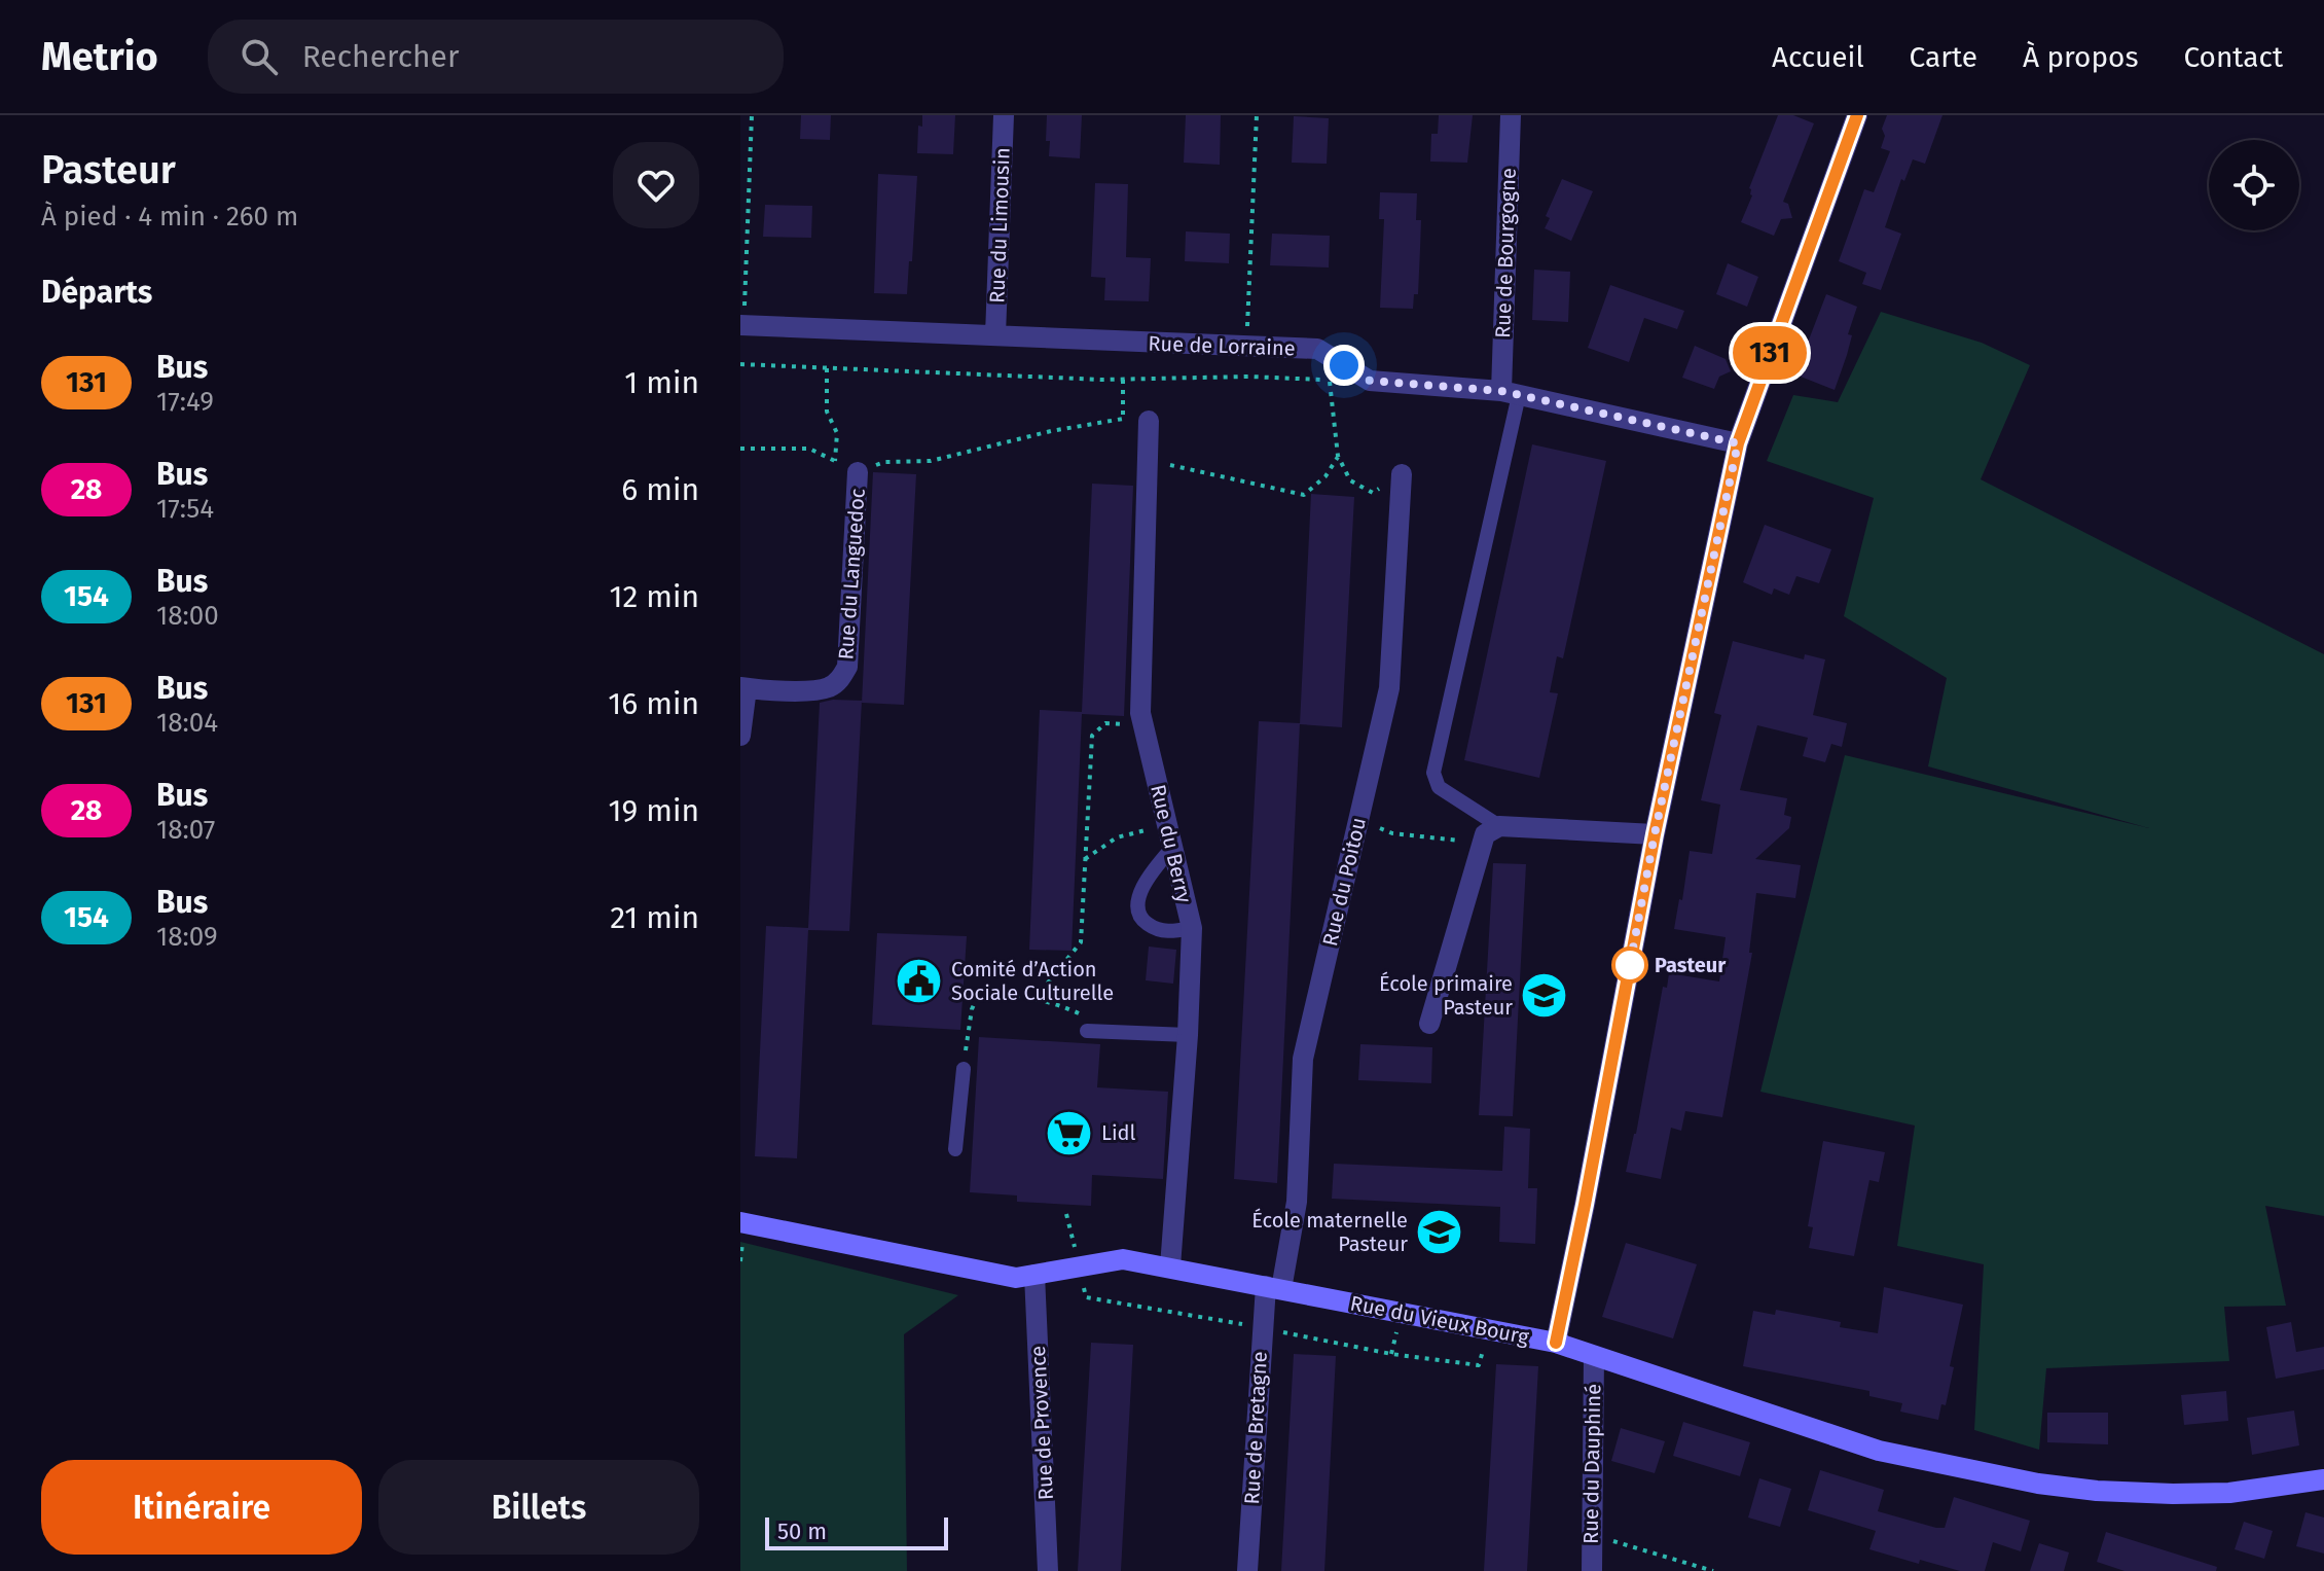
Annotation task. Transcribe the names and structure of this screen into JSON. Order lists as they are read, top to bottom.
{
  "streets": {
    "street": [
      "Rue du Limousin",
      "Rue de Bourgogne",
      "Rue de Lorraine",
      "Rue du Languedoc",
      "Rue du Berry",
      "Rue du Poitou",
      "Rue du Vieux Bourg",
      "Rue de Provence",
      "Rue de Bretagne",
      "Rue du Dauphiné"
    ]
  },
  "crossings": [
    ["Rue du Limousin", "Rue de Lorraine"],
    ["Rue de Bourgogne", "Rue de Lorraine"],
    ["Rue du Berry", "Rue du Vieux Bourg"],
    ["Rue du Poitou", "Rue du Vieux Bourg"],
    ["Rue du Poitou", "Rue de Bretagne"],
    ["Rue du Vieux Bourg", "Rue de Provence"],
    ["Rue du Vieux Bourg", "Rue de Bretagne"],
    ["Rue du Vieux Bourg", "Rue du Dauphiné"]
  ],
  "places": {
    "other": ["Pasteur"],
    "public building": ["Comité d’Action Sociale Culturelle"],
    "school or university": ["École primaire Pasteur", "École maternelle Pasteur"],
    "supermarket": ["Lidl"]
  },
  "lines": ["bus line 131"],
  "scale_bar": "50 m",
  "page": {
    "header": "Metrio",
    "search": "Rechercher",
    "nav": [
      "Accueil",
      "Carte",
      "À propos",
      "Contact"
    ],
    "heading": [
      ["Pasteur", "À pied · 4 min · 260 m"],
      "Départs"
    ],
    "on_map": "131",
    "list": [
      {
        "mark": "131",
        "name": "Bus",
        "note": "17:49",
        "value": "1 min"
      },
      {
        "mark": "28",
        "name": "Bus",
        "note": "17:54",
        "value": "6 min"
      },
      {
        "mark": "154",
        "name": "Bus",
        "note": "18:00",
        "value": "12 min"
      },
      {
        "mark": "131",
        "name": "Bus",
        "note": "18:04",
        "value": "16 min"
      },
      {
        "mark": "28",
        "name": "Bus",
        "note": "18:07",
        "value": "19 min"
      },
      {
        "mark": "154",
        "name": "Bus",
        "note": "18:09",
        "value": "21 min"
      }
    ],
    "buttons": ["Itinéraire", "Billets"],
    "scale": "50 m"
  }
}
